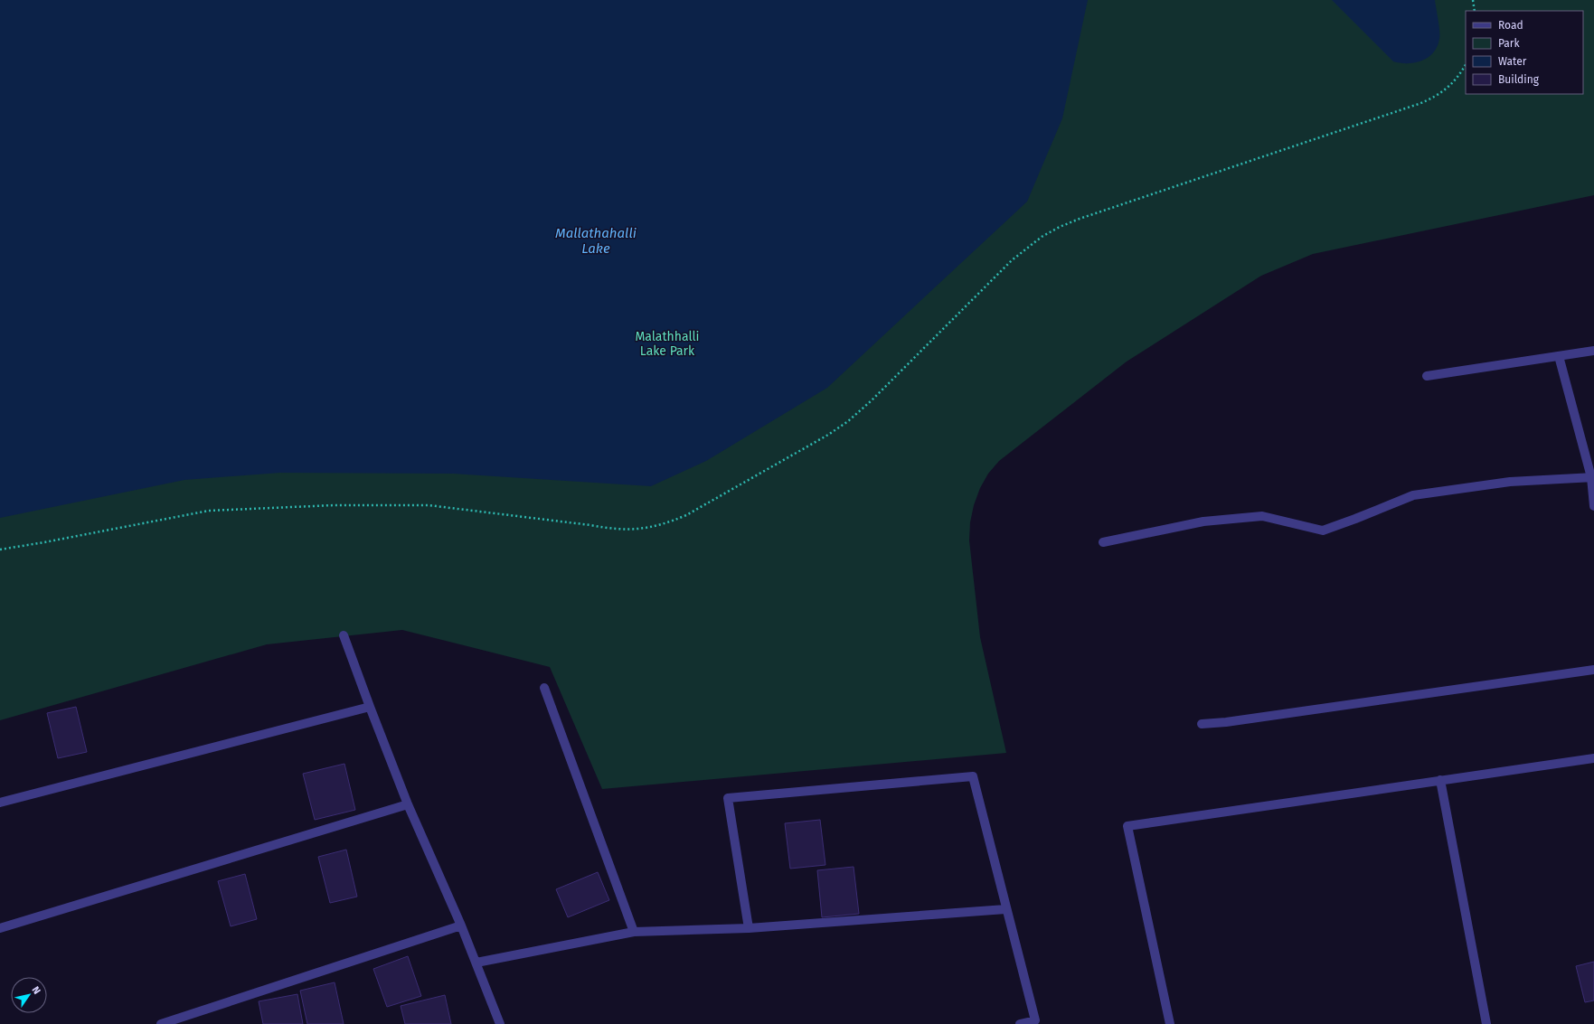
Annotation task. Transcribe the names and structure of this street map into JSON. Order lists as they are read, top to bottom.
{
  "water": ["Mallathahalli Lake"],
  "parks": ["Malathhalli Lake Park"],
  "legend": [
    "Road",
    "Park",
    "Water",
    "Building"
  ],
  "north": "top right"
}
